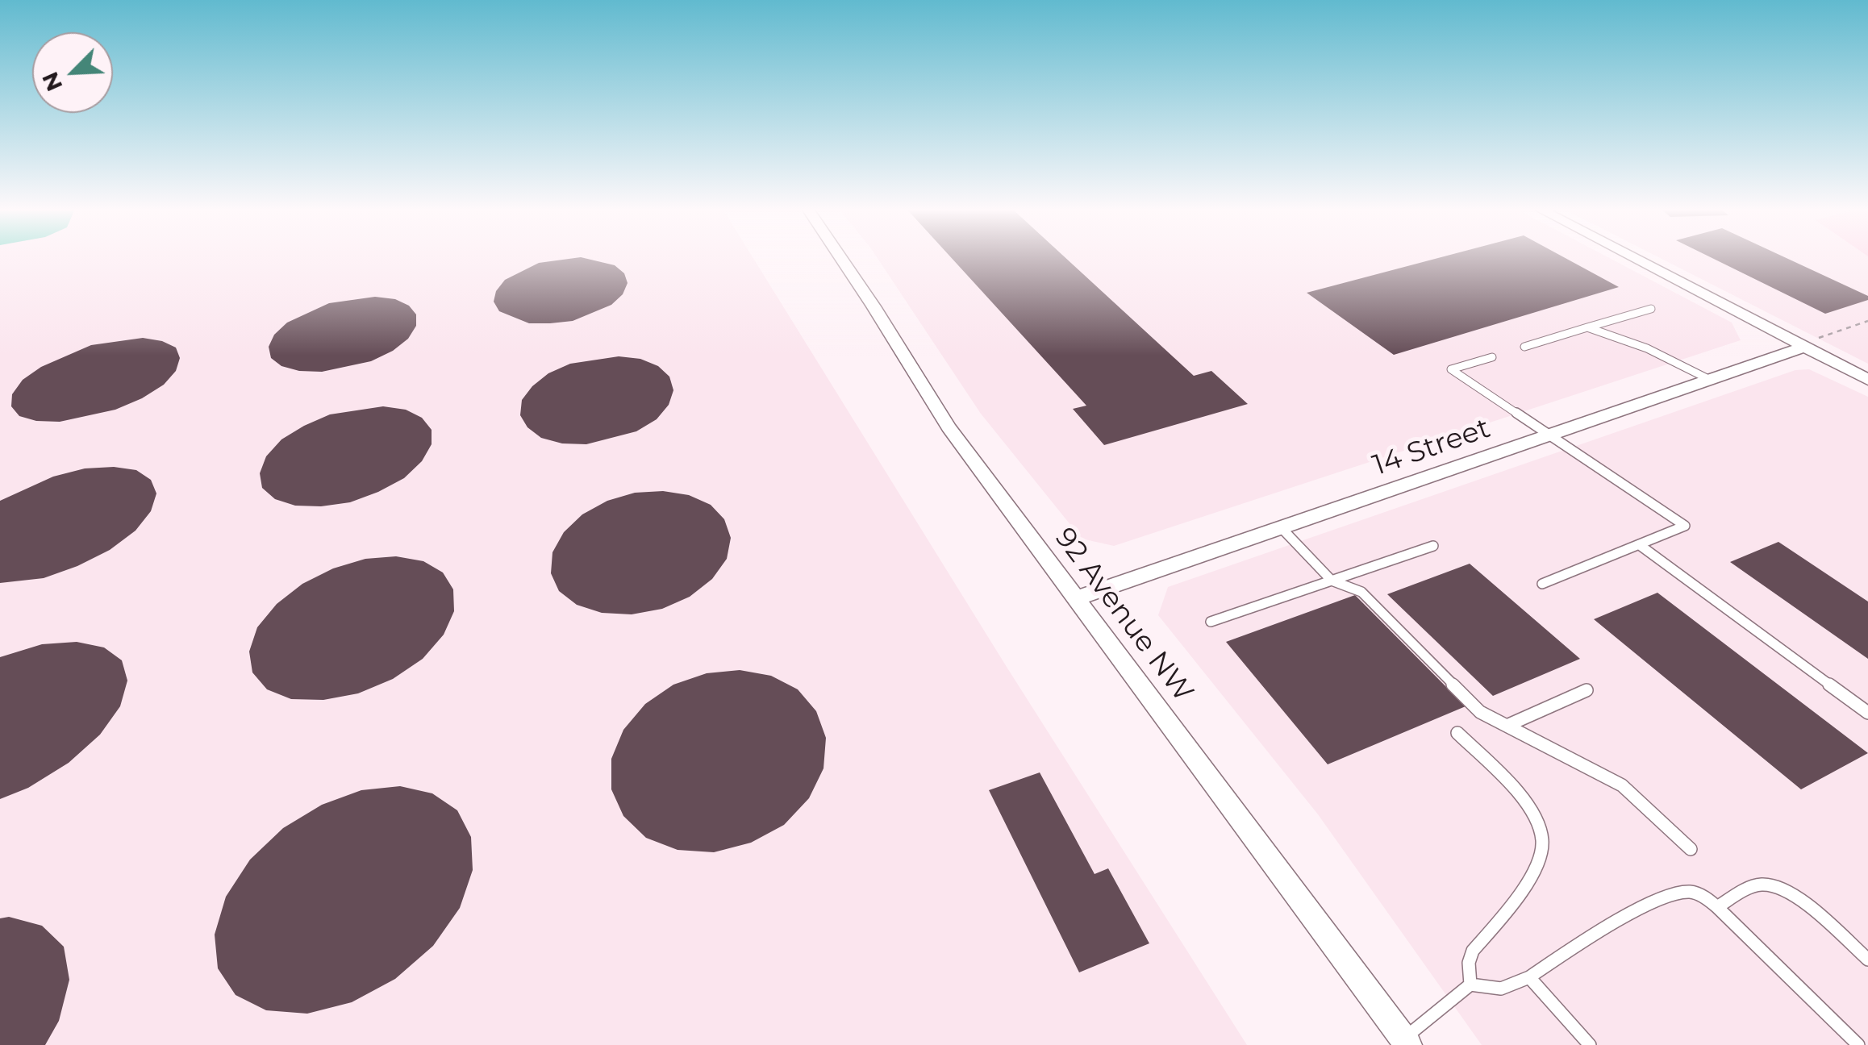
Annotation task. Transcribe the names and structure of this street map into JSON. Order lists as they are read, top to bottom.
{
  "streets": {
    "street": ["14 Street", "92 Avenue NW"]
  },
  "crossings": [
    ["14 Street", "92 Avenue NW"]
  ],
  "north": "bottom left"
}
